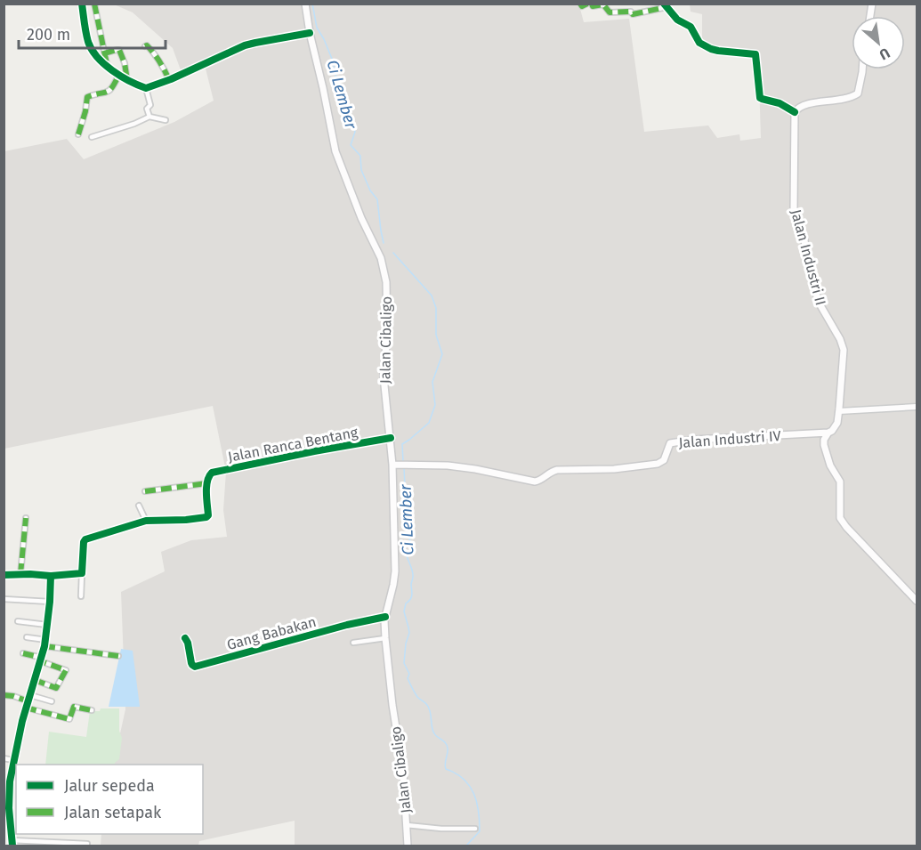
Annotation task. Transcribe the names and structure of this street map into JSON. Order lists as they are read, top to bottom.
{
  "streets": {
    "main road": ["Jalan Industri II", "Jalan Cibaligo", "Jalan Industri IV"],
    "street": ["Jalan Ranca Bentang", "Gang Babakan"]
  },
  "crossings": [
    ["Jalan Industri II", "Jalan Industri IV"],
    ["Jalan Cibaligo", "Jalan Industri IV"],
    ["Jalan Cibaligo", "Jalan Ranca Bentang"],
    ["Jalan Cibaligo", "Gang Babakan"]
  ],
  "water": ["Ci Lember"],
  "legend": ["Jalur sepeda", "Jalan setapak"],
  "scale_bar": "200 m",
  "north": "bottom right"
}
